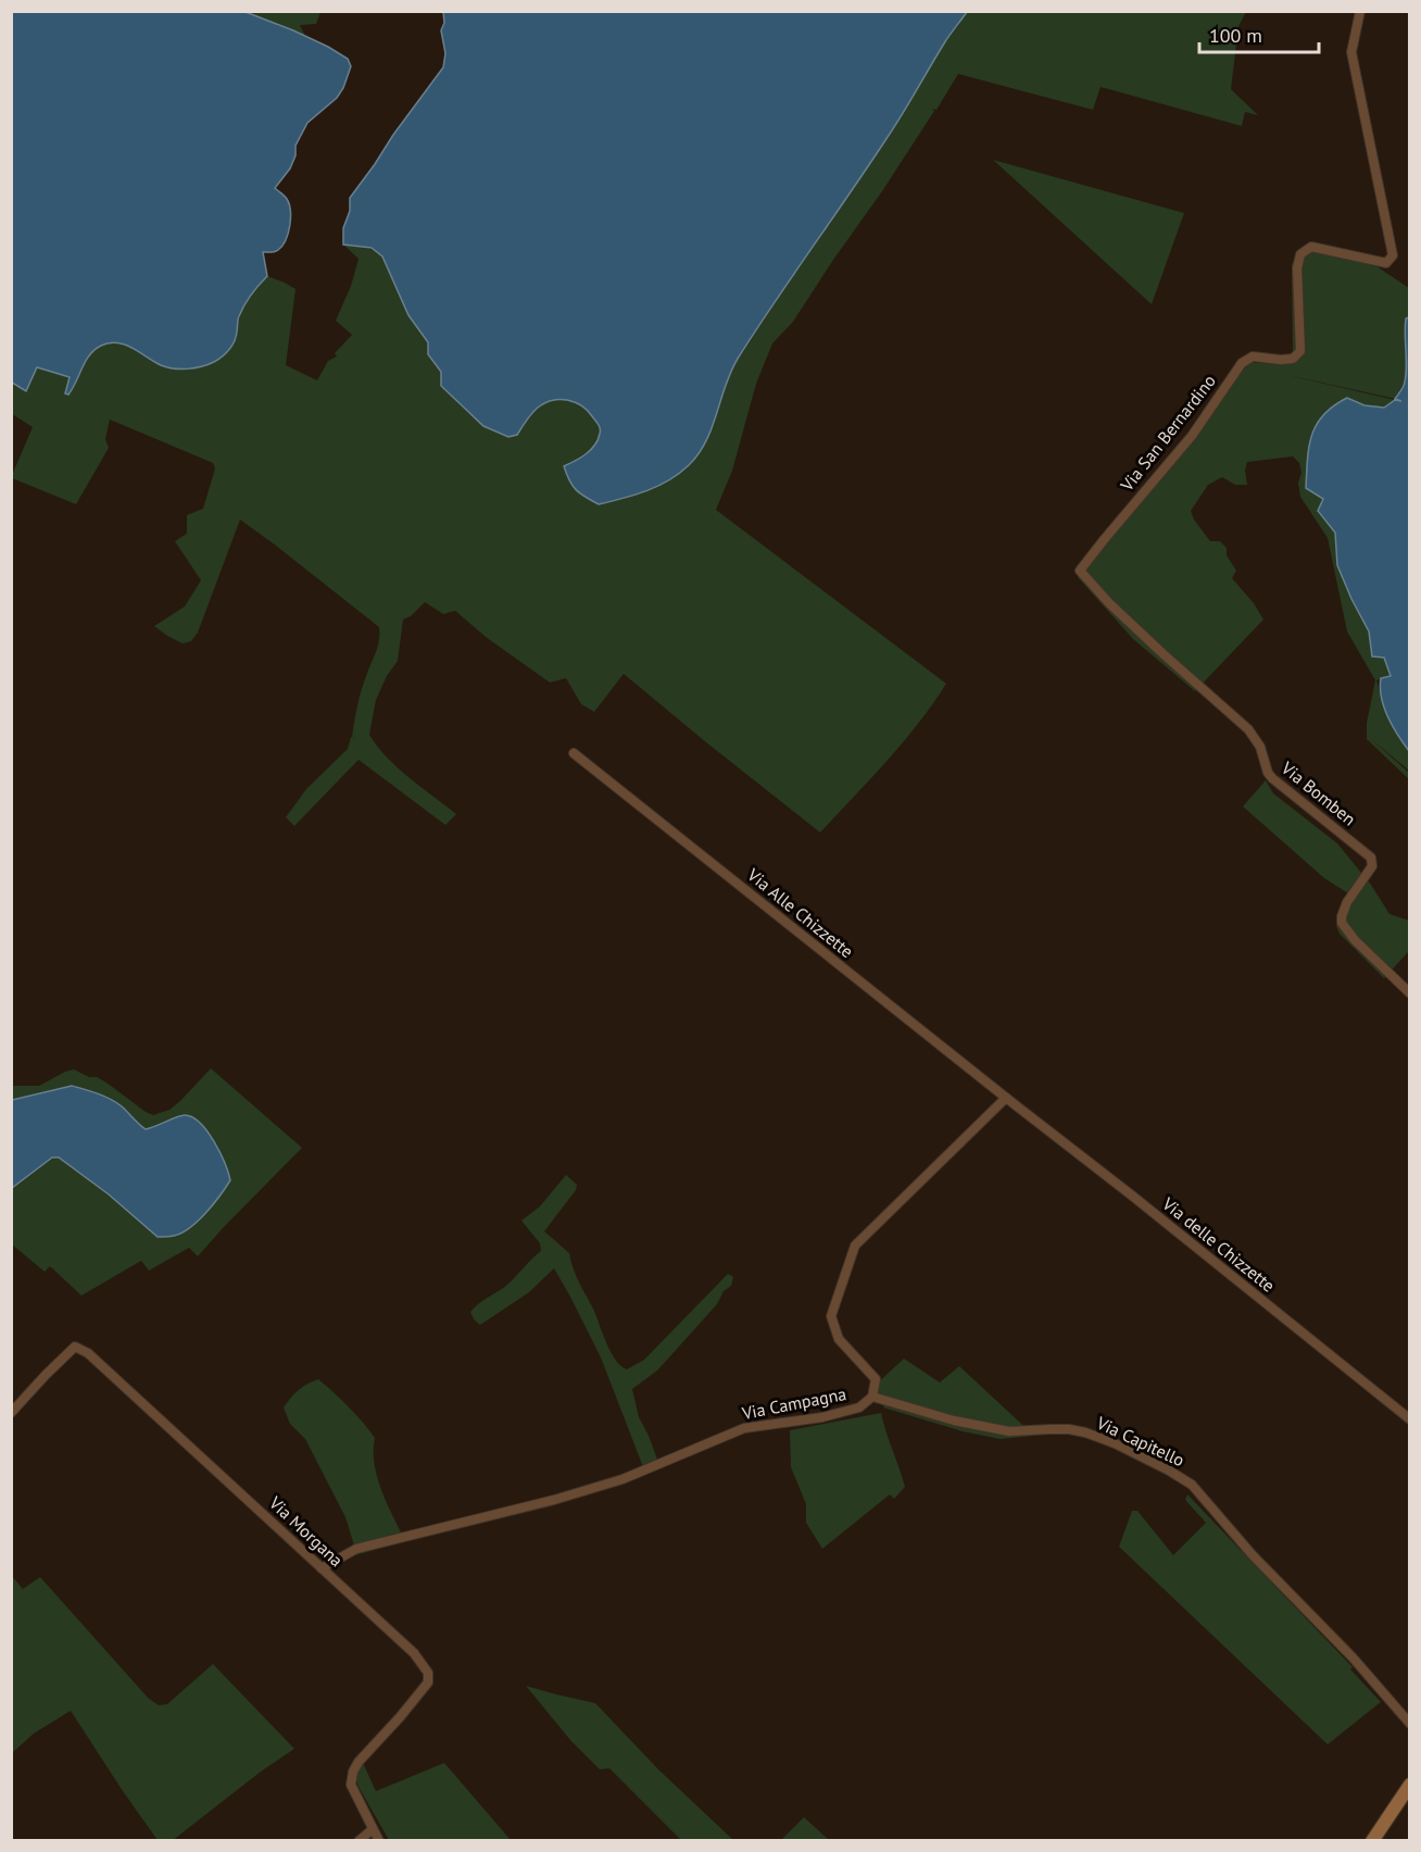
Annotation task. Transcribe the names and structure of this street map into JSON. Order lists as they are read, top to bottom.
{
  "streets": {
    "street": [
      "Via San Bernardino",
      "Via Bomben",
      "Via Alle Chizzette",
      "Via delle Chizzette",
      "Via Campagna",
      "Via Capitello",
      "Via Morgana"
    ]
  },
  "crossings": [
    ["Via San Bernardino", "Via Bomben"],
    ["Via Alle Chizzette", "Via delle Chizzette"],
    ["Via Alle Chizzette", "Via Campagna"],
    ["Via delle Chizzette", "Via Campagna"],
    ["Via Campagna", "Via Capitello"],
    ["Via Campagna", "Via Morgana"]
  ],
  "scale_bar": "100 m"
}
